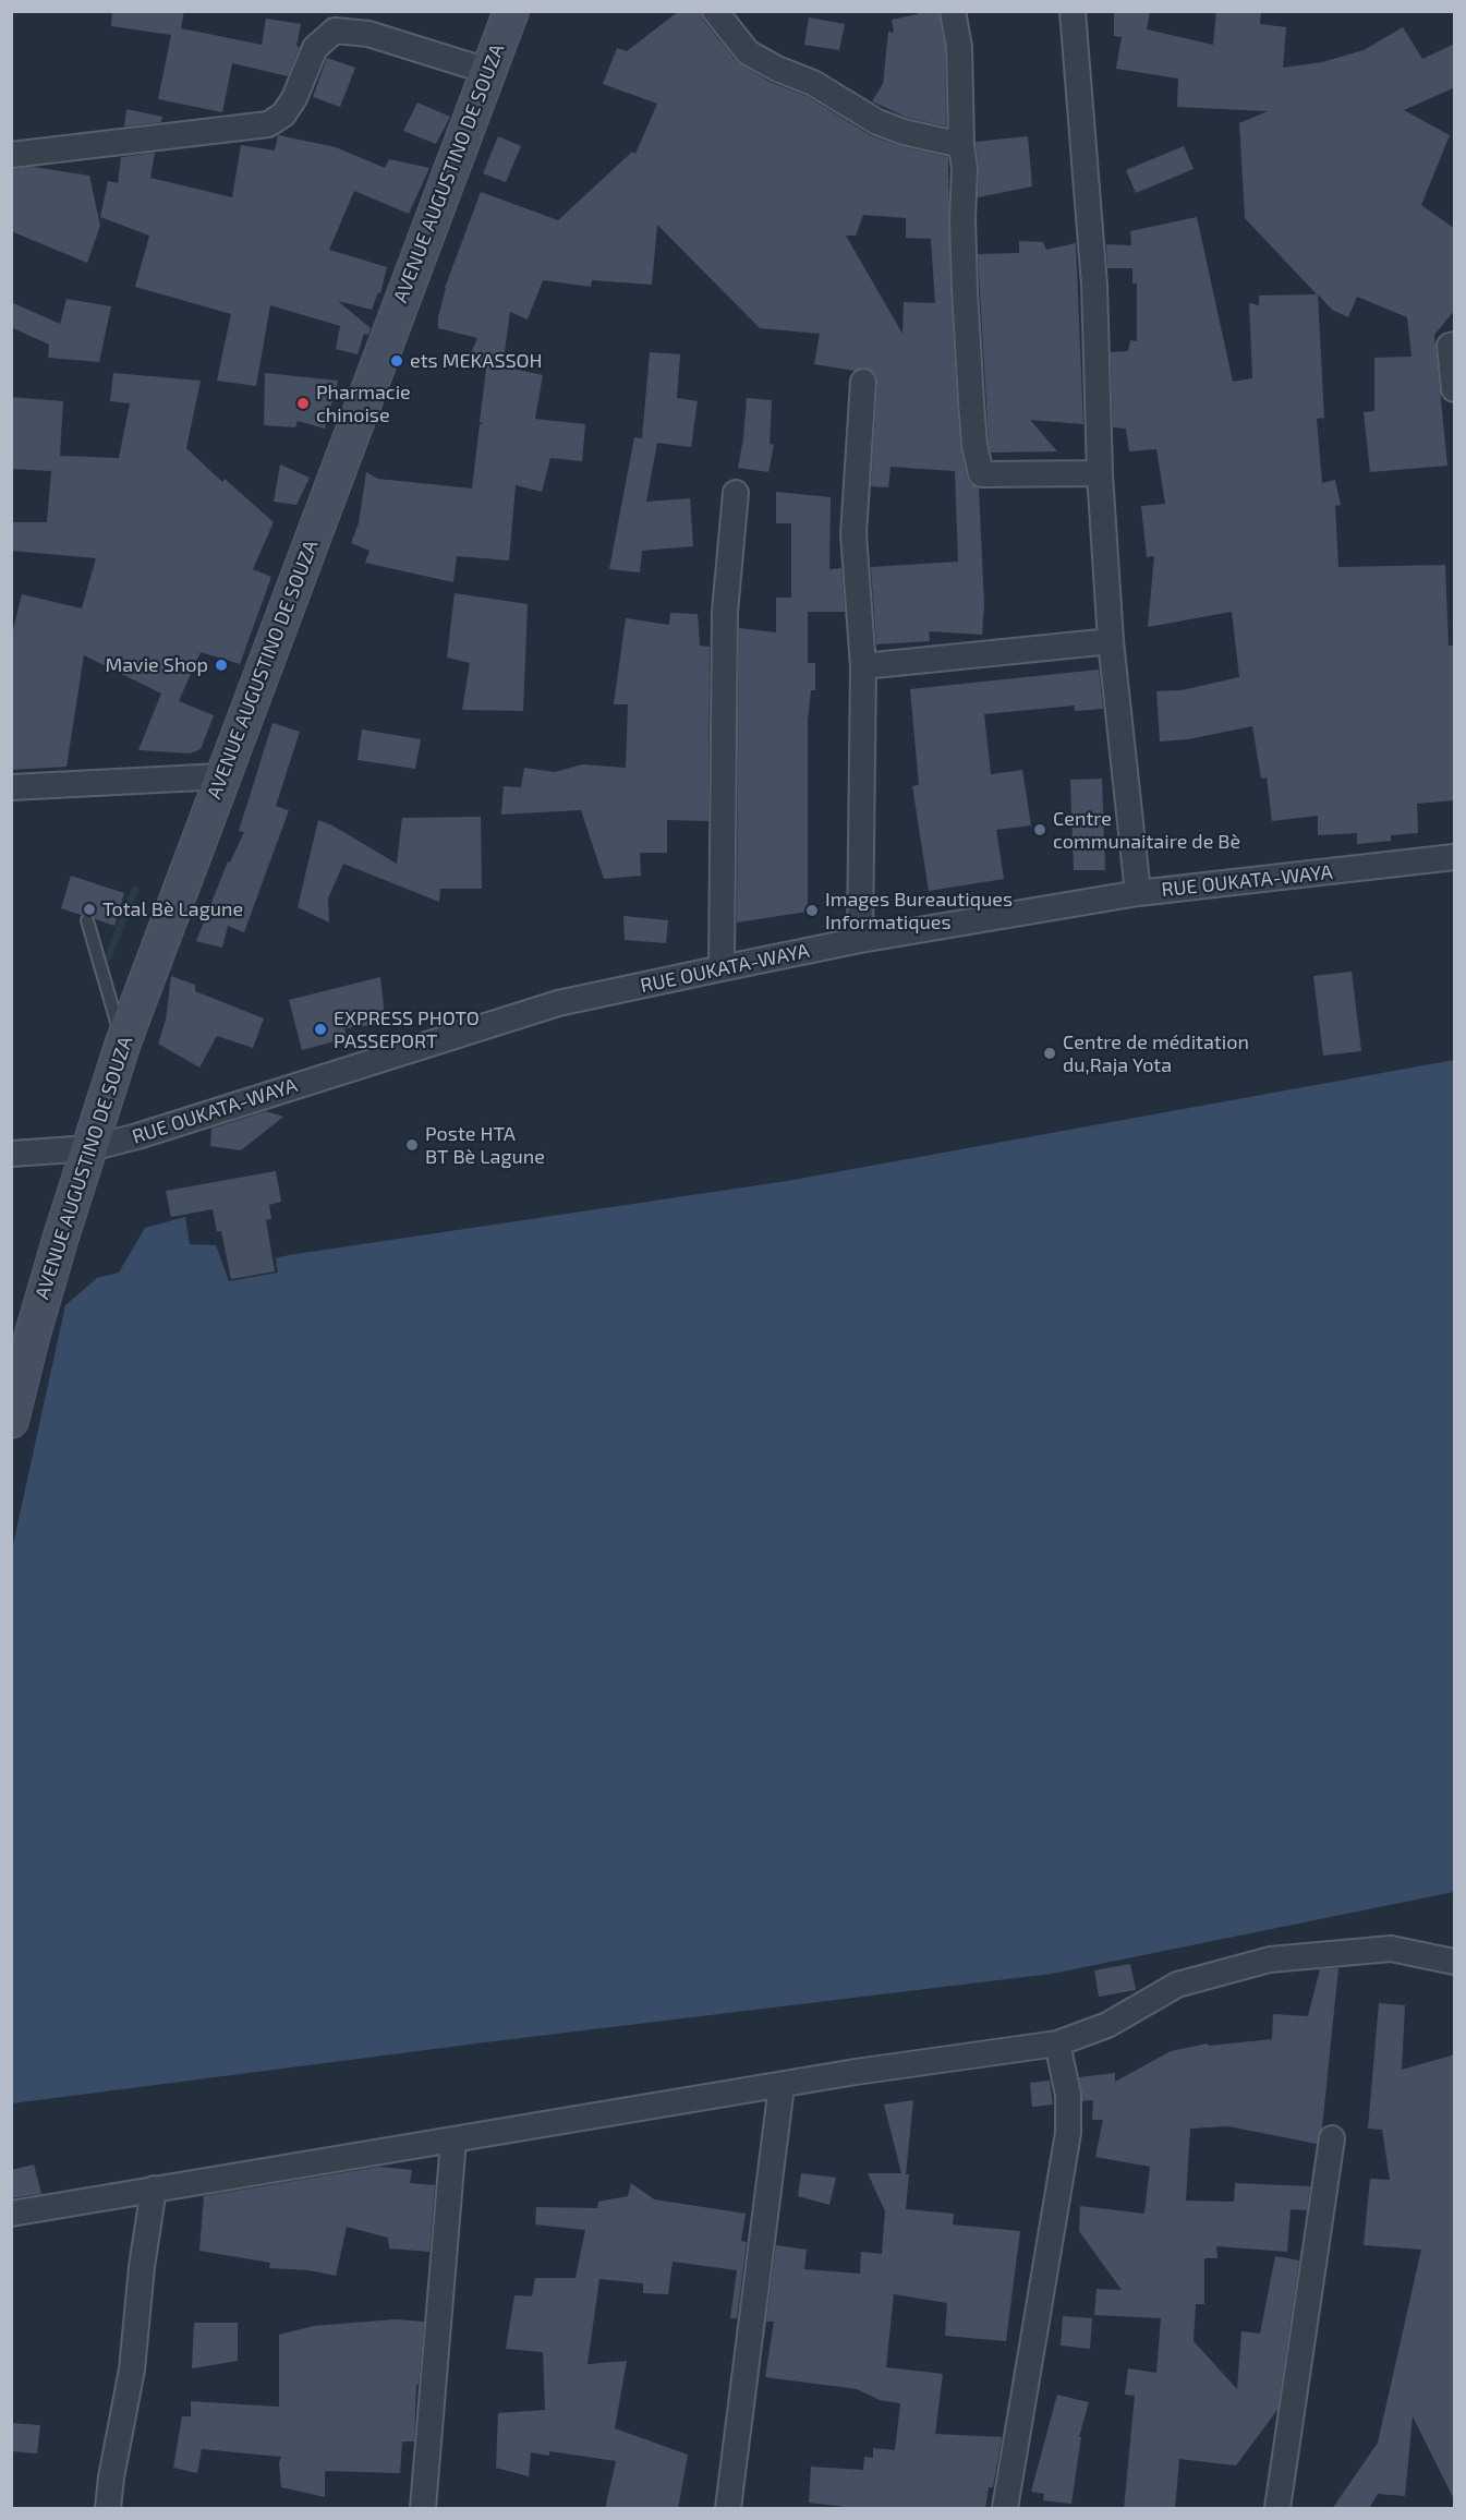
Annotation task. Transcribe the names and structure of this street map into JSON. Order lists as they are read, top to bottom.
{
  "streets": {
    "main road": ["AVENUE AUGUSTINO DE SOUZA"],
    "street": ["RUE OUKATA-WAYA"]
  },
  "crossings": [
    ["AVENUE AUGUSTINO DE SOUZA", "RUE OUKATA-WAYA"]
  ],
  "places": [
    "ets MEKASSOH",
    "Pharmacie chinoise",
    "Mavie Shop",
    "Centre communaitaire de Bè",
    "Total Bè Lagune",
    "Images Bureautiques Informatiques",
    "EXPRESS PHOTO PASSEPORT",
    "Centre de méditation du,Raja Yota",
    "Poste HTA BT Bè Lagune"
  ]
}
